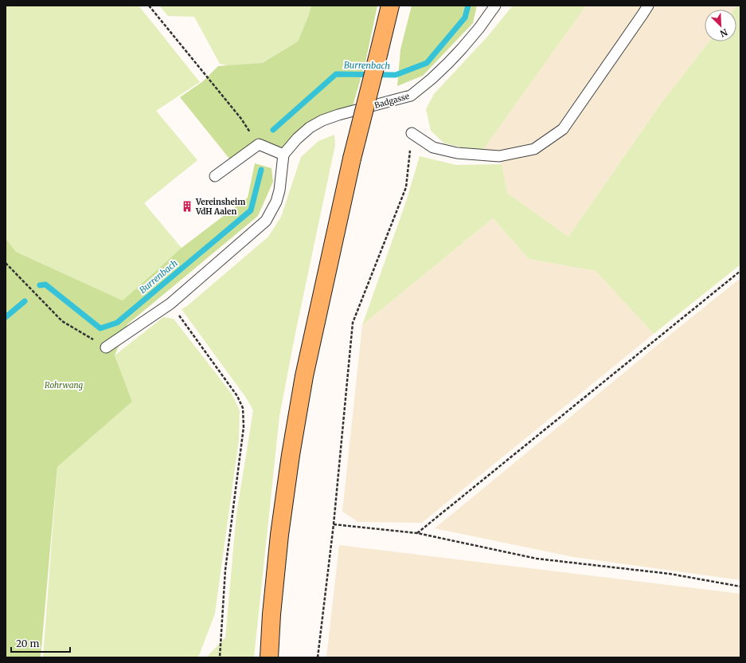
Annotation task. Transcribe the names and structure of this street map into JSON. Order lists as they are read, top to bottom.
{
  "streets": {
    "lane": ["Badgasse"]
  },
  "water": ["Burrenbach"],
  "parks": ["Rohrwang"],
  "places": {
    "building": ["Vereinsheim VdH Aalen"]
  },
  "scale_bar": "20 m",
  "north": "bottom right"
}
